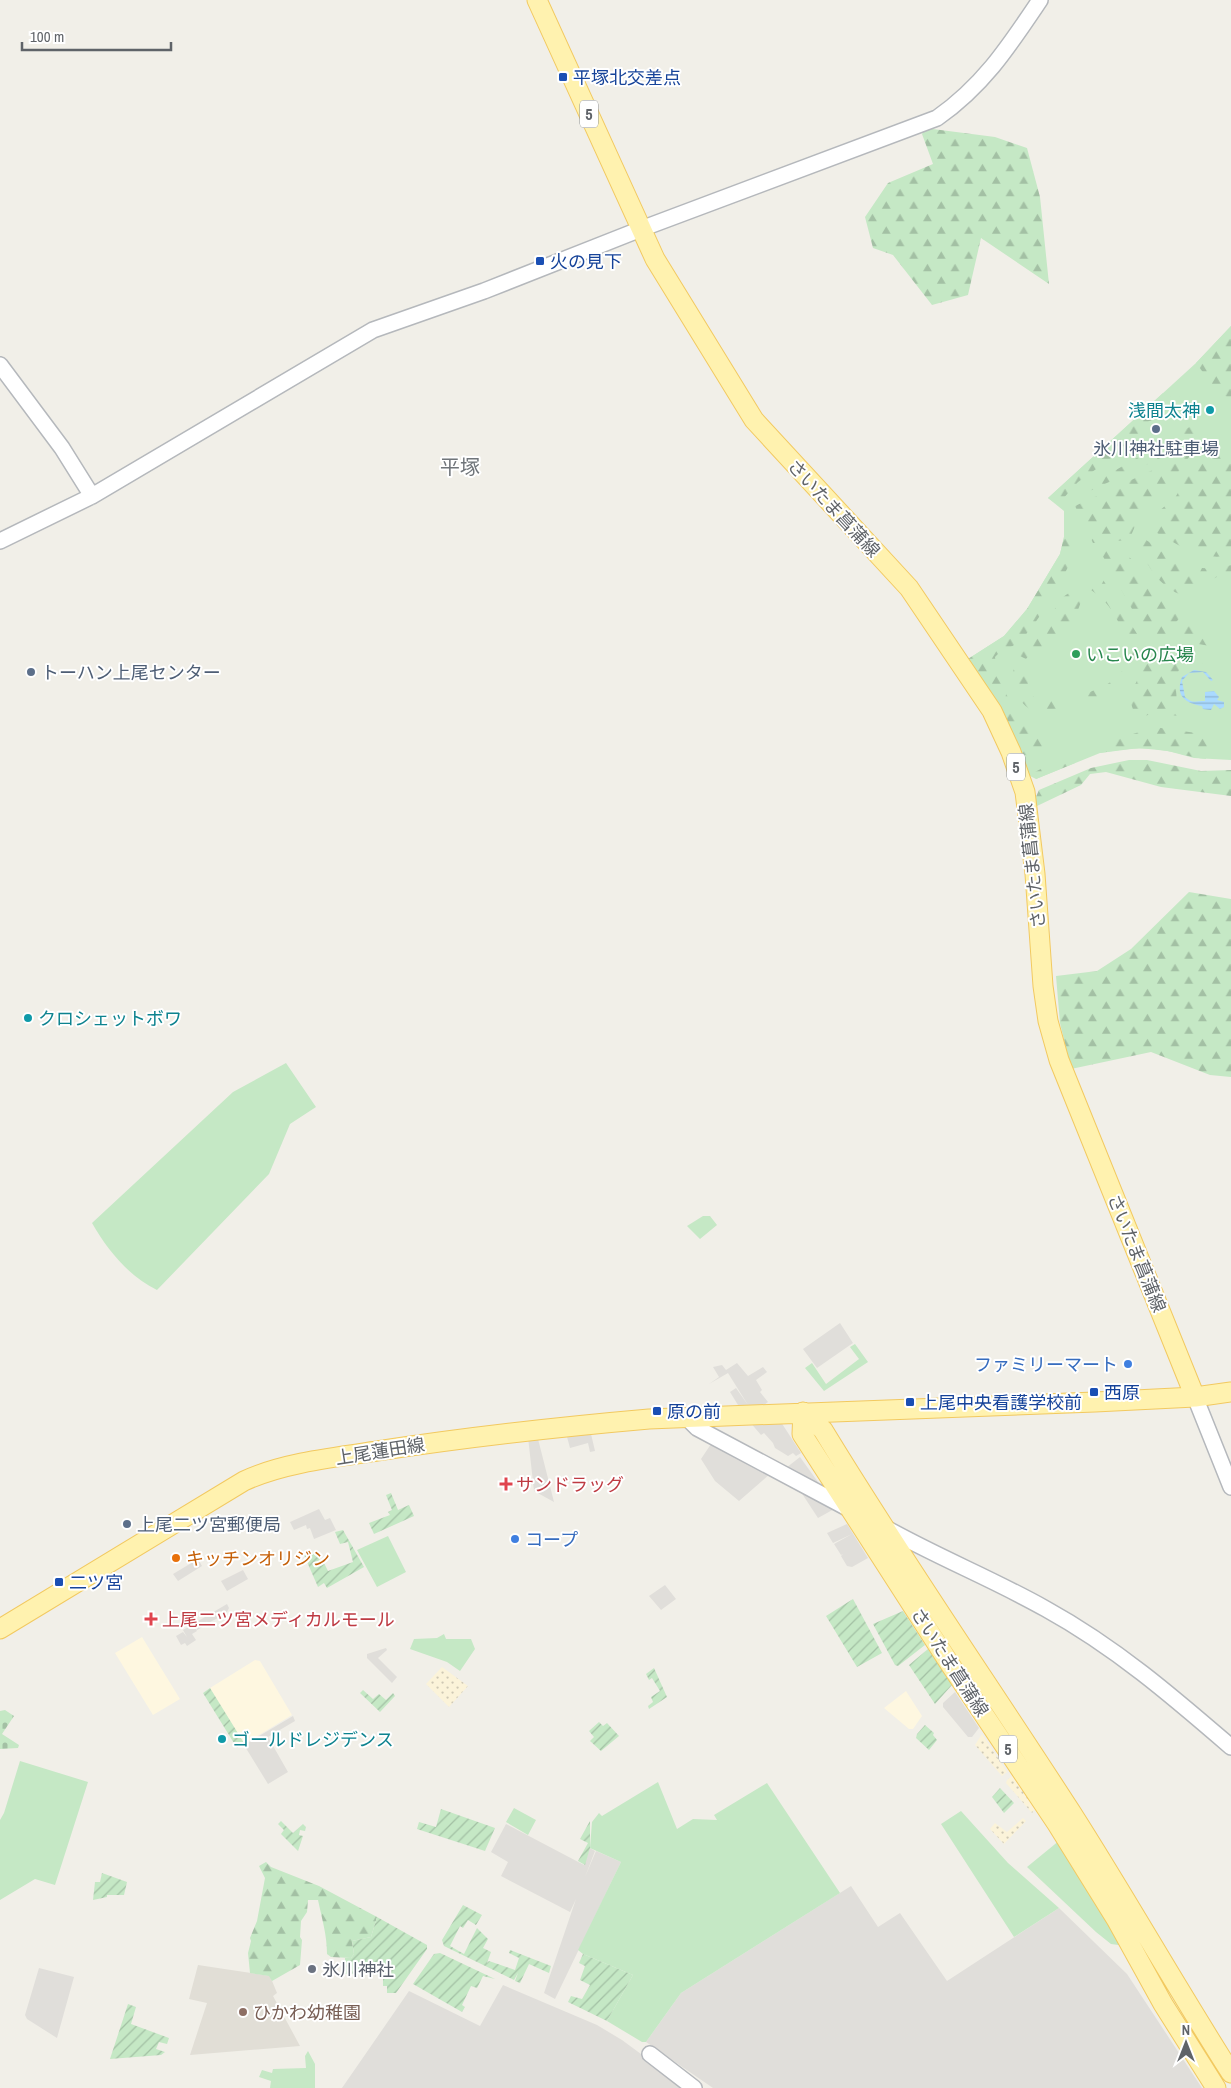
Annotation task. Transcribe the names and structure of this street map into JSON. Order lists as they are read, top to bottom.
{
  "streets": {
    "main road": ["5", "さいたま菖蒲線", "上尾蓮田線"]
  },
  "crossings": [
    ["さいたま菖蒲線", "上尾蓮田線"]
  ],
  "districts": ["平塚"],
  "places": {
    "transit": [
      "平塚北交差点",
      "火の見下",
      "西原",
      "上尾中央看護学校前",
      "原の前",
      "二ツ宮"
    ],
    "other": [
      "浅間太神",
      "氷川神社駐車場",
      "いこいの広場",
      "トーハン上尾センター",
      "クロシェットボワ",
      "ファミリーマート",
      "上尾二ツ宮郵便局",
      "コープ",
      "キッチンオリジン",
      "ゴールドレジデンス",
      "氷川神社",
      "ひかわ幼稚園"
    ],
    "health": ["サンドラッグ", "上尾二ツ宮メディカルモール"]
  },
  "scale_bar": "100 m",
  "north": "top"
}
